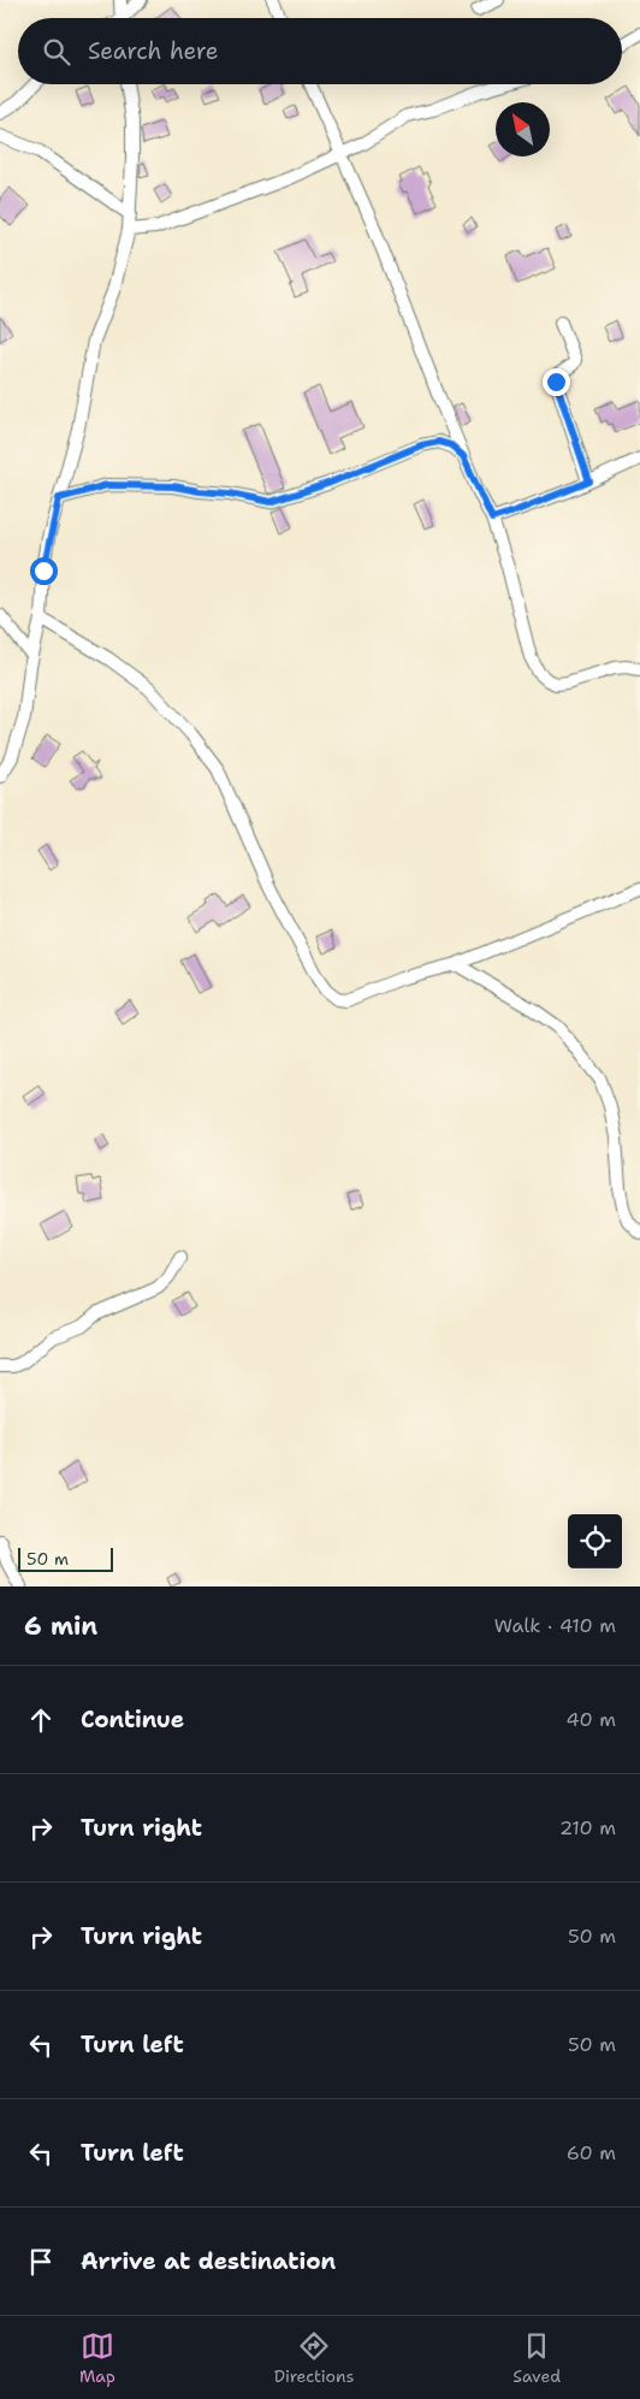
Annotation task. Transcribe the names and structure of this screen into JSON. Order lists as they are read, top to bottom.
{
  "scale_bar": "50 m",
  "north": "top left",
  "page": {
    "search": "Search here",
    "scale": "50 m",
    "heading": ["6 min", "Walk · 410 m"],
    "list": [
      ["Continue", "40 m"],
      ["Turn right", "210 m"],
      ["Turn right", "50 m"],
      ["Turn left", "50 m"],
      ["Turn left", "60 m"],
      "Arrive at destination"
    ],
    "nav": ["Map", "Directions", "Saved"]
  }
}
